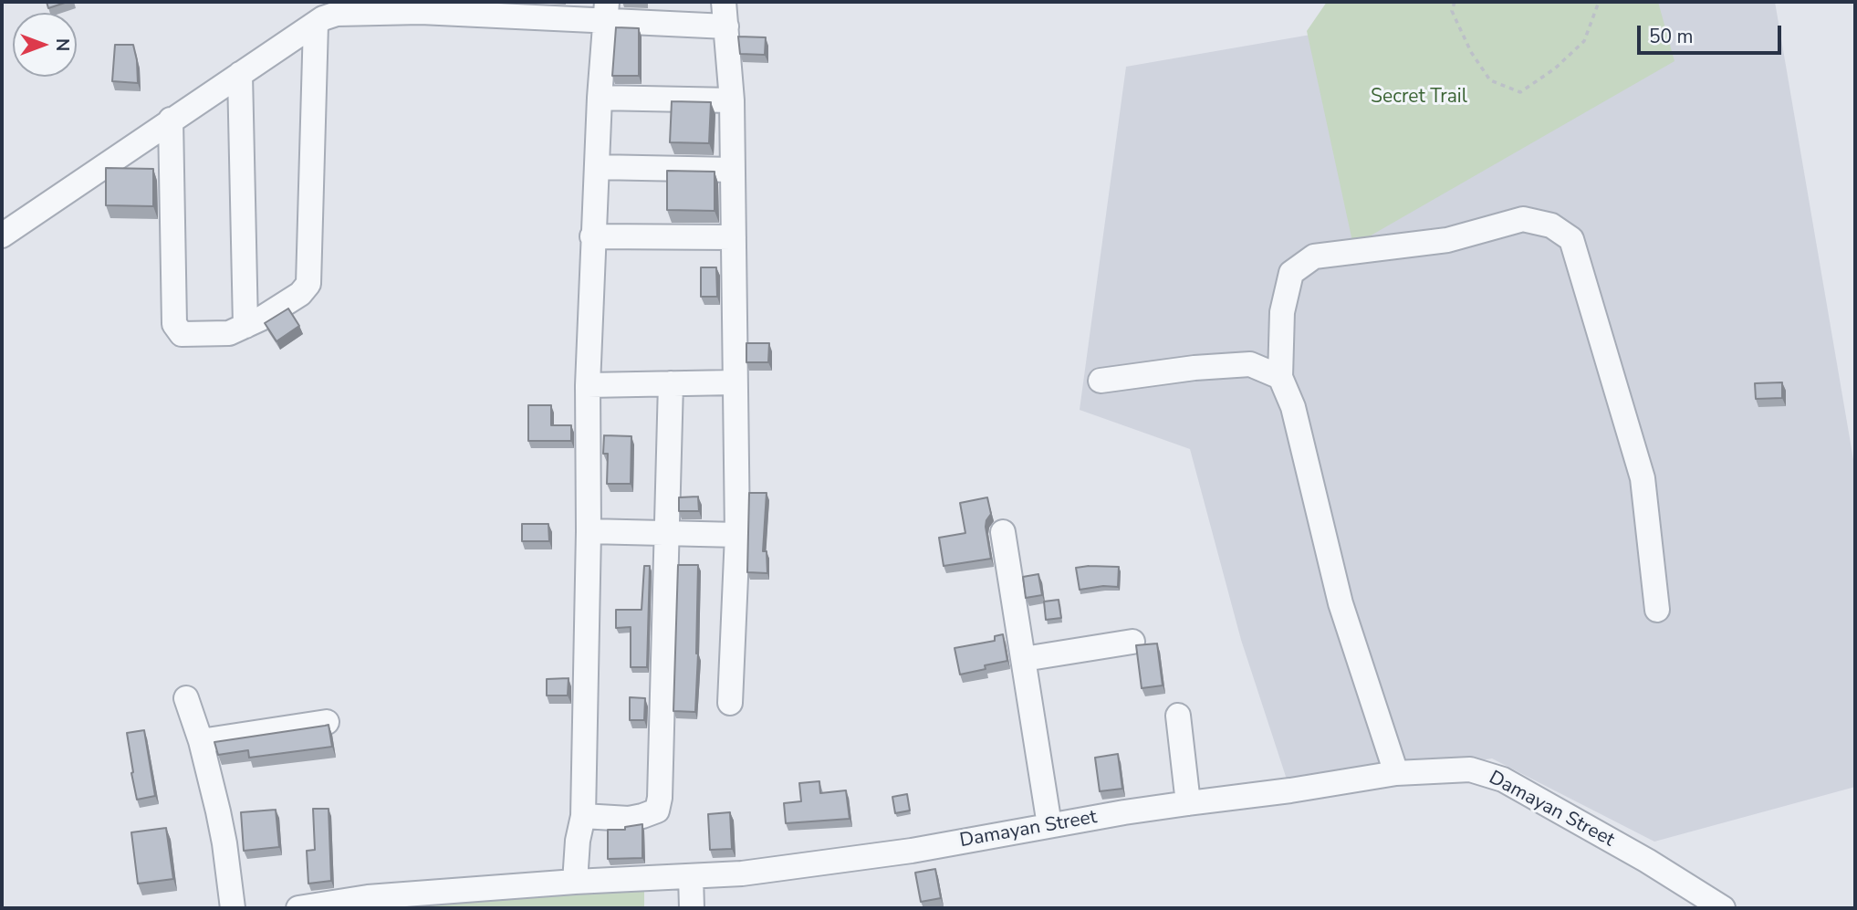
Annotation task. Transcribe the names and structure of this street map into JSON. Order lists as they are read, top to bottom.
{
  "streets": {
    "street": ["Damayan Street"]
  },
  "parks": ["Secret Trail"],
  "scale_bar": "50 m",
  "north": "right"
}
